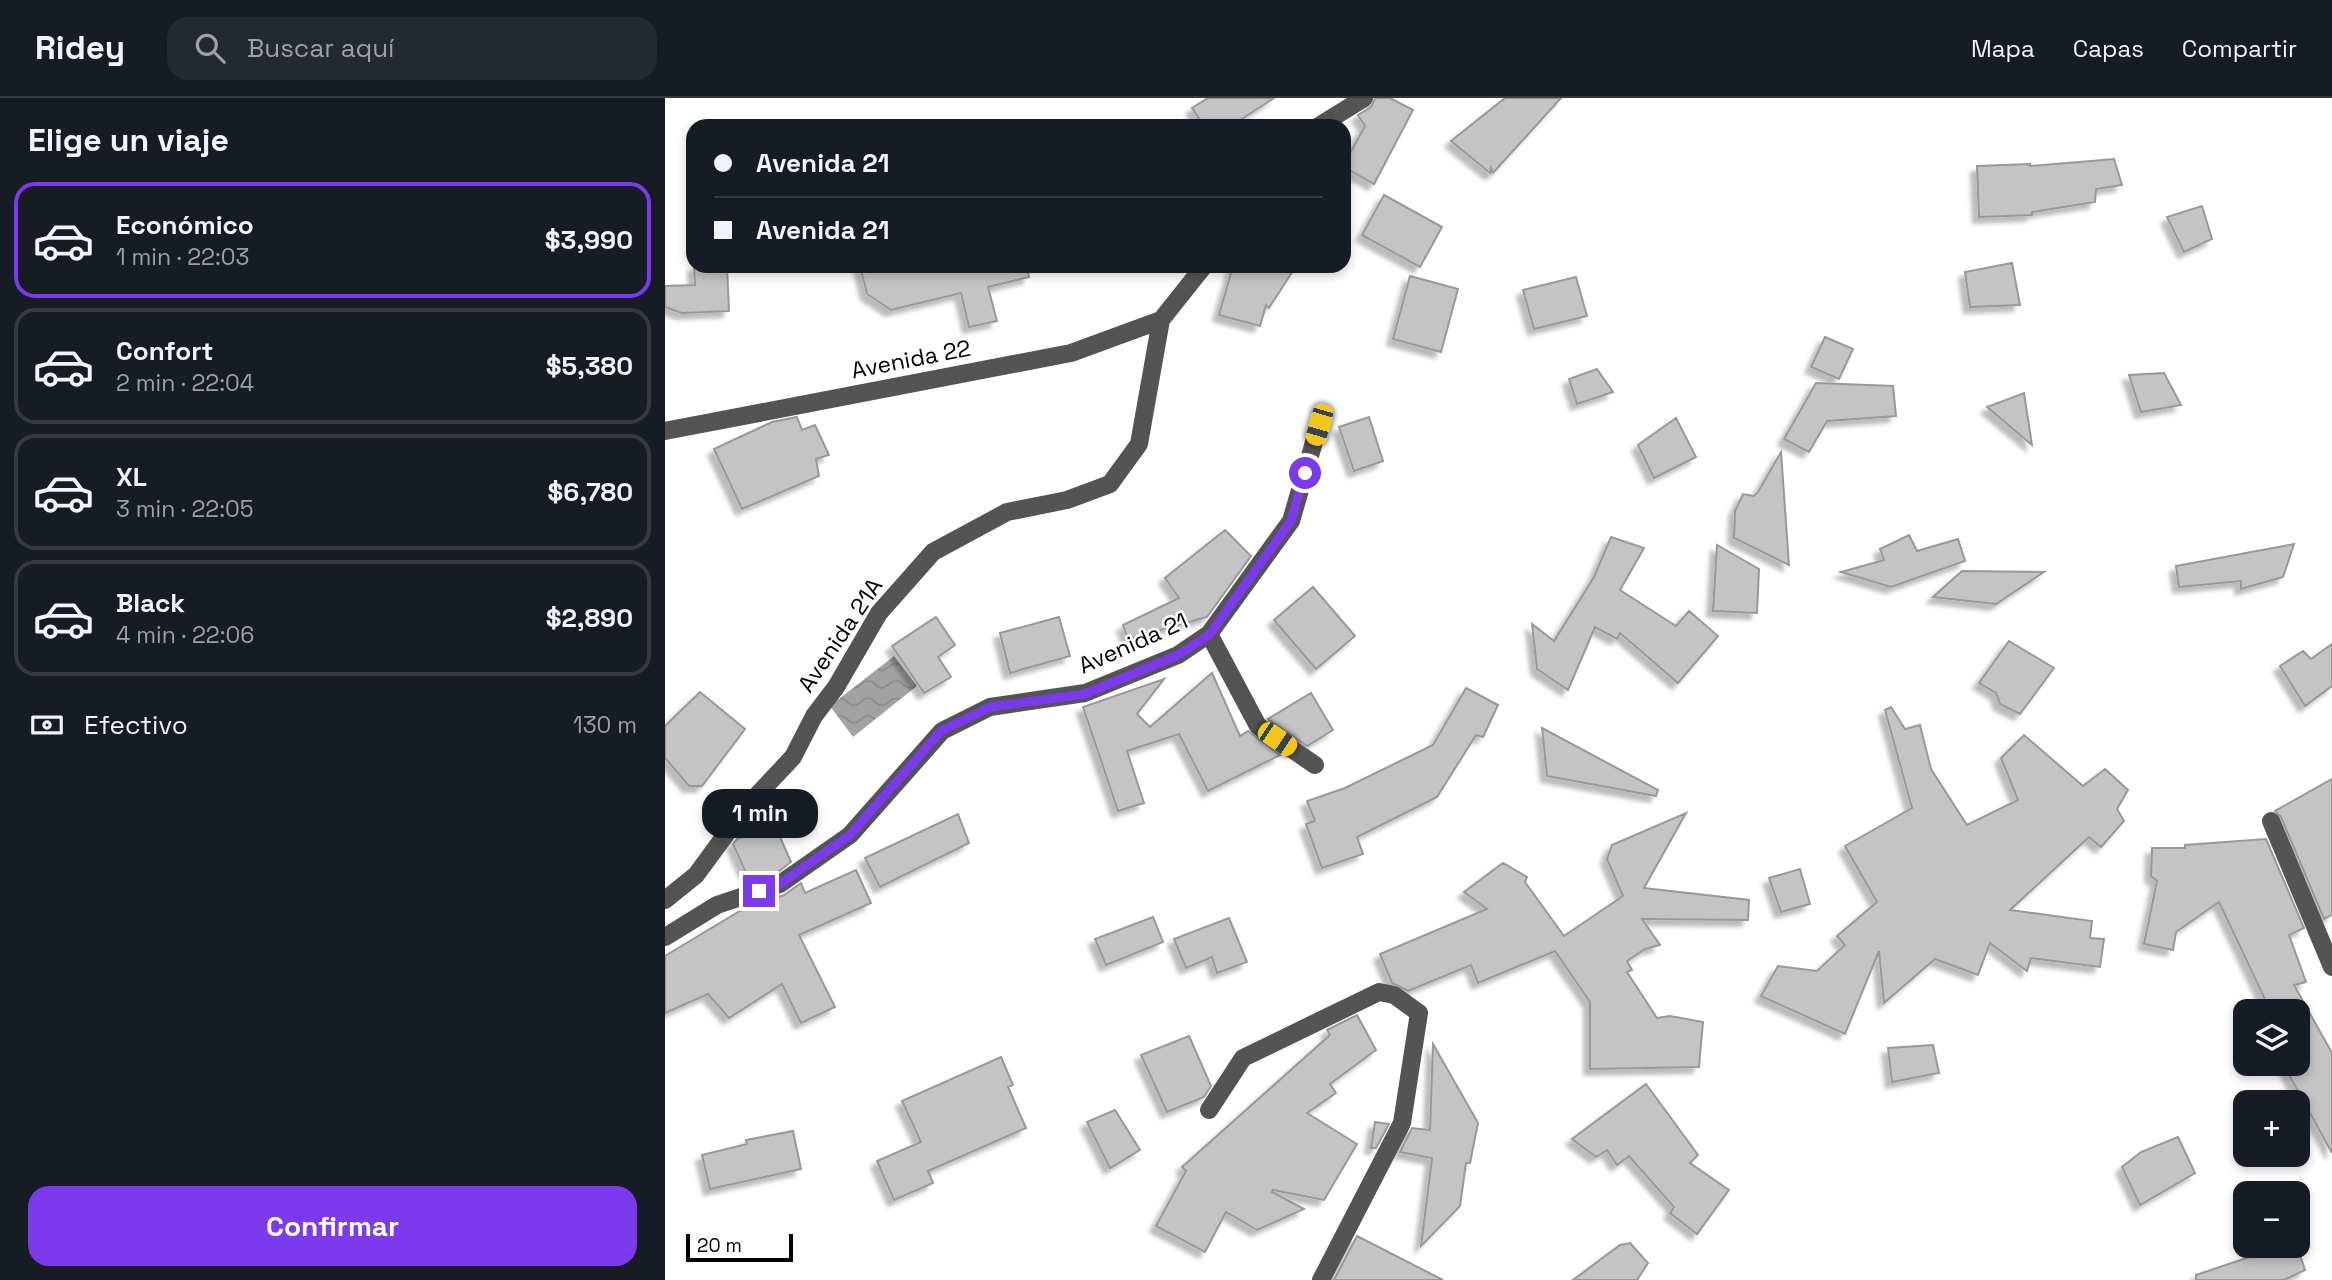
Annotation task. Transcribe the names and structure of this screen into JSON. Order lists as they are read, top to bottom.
{
  "streets": {
    "street": ["Avenida 22", "Avenida 21A", "Avenida 21"]
  },
  "crossings": [
    ["Avenida 22", "Avenida 21A"]
  ],
  "scale_bar": "20 m",
  "page": {
    "header": "Ridey",
    "search": "Buscar aquí",
    "nav": ["Mapa", "Capas", "Compartir"],
    "heading": "Elige un viaje",
    "banner": ["Avenida 21", "Avenida 21"],
    "list": [
      {
        "name": "Económico",
        "note": "1 min · 22:03",
        "value": "$3,990"
      },
      {
        "name": "Confort",
        "note": "2 min · 22:04",
        "value": "$5,380"
      },
      {
        "name": "XL",
        "note": "3 min · 22:05",
        "value": "$6,780"
      },
      {
        "name": "Black",
        "note": "4 min · 22:06",
        "value": "$2,890"
      }
    ],
    "pay": ["Efectivo", "130 m"],
    "bubble": "1 min",
    "map_buttons": ["+", "−"],
    "buttons": "Confirmar",
    "scale": "20 m"
  }
}
